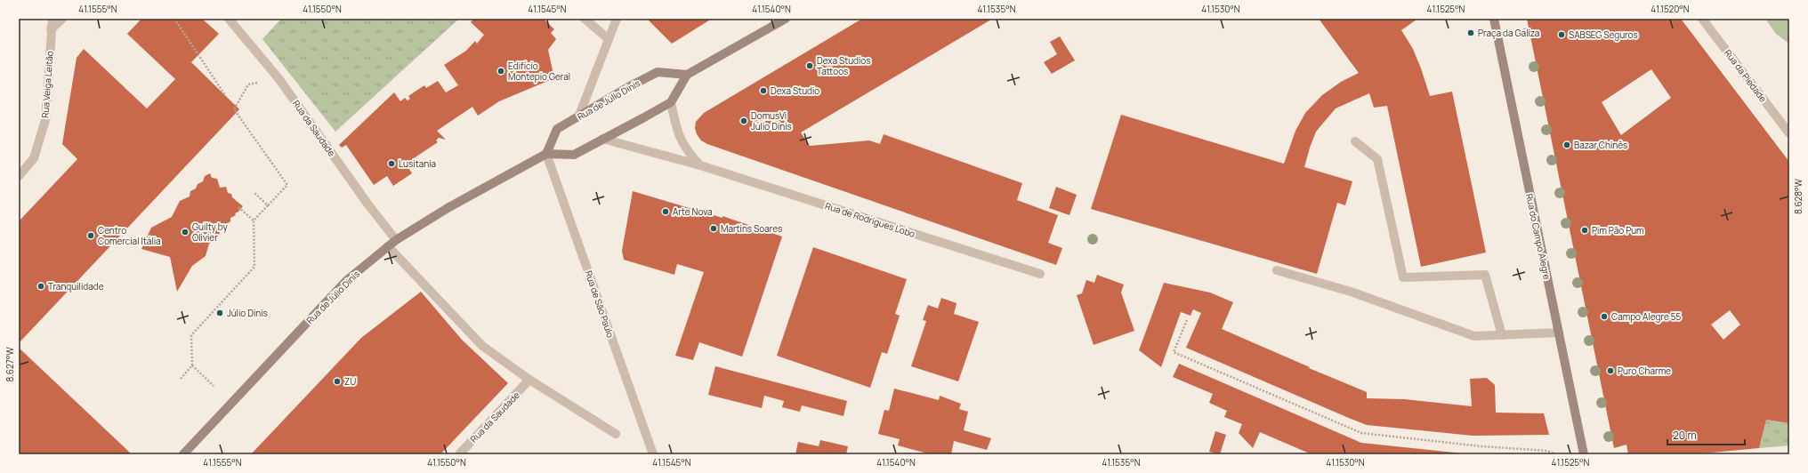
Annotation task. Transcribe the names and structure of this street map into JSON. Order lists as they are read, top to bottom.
{
  "streets": {
    "main road": ["Rua de Júlio Dinis", "Rua do Campo Alegre"],
    "street": [
      "Rua da Piedade",
      "Rua Veiga Leitão",
      "Rua da Saudade",
      "Rua de Rodrigues Lobo",
      "Rua de São Paulo"
    ]
  },
  "crossings": [
    ["Rua de Júlio Dinis", "Rua da Saudade"],
    ["Rua de Júlio Dinis", "Rua de São Paulo"]
  ],
  "places": [
    "Praça da Galiza",
    "SABSEG Seguros",
    "Dexa Studios Tattoos",
    "Edifício Montepio Geral",
    "Dexa Studio",
    "DomusVi Júlio Dinis",
    "Bazar Chinês",
    "Lusitania",
    "Arte Nova",
    "Martins Soares",
    "Pim Pão Pum",
    "Guilty by Olivier",
    "Centro Comercial Itália",
    "Tranquilidade",
    "Júlio Dinis",
    "Campo Alegre 55",
    "Puro Charme",
    "ZU"
  ],
  "scale_bar": "20 m",
  "coordinates": [
    "41.1555°N",
    "41.1550°N",
    "41.1545°N",
    "41.1540°N",
    "41.1535°N",
    "41.1530°N",
    "41.1525°N",
    "41.1520°N",
    "8.628°W",
    "8.627°W"
  ]
}
